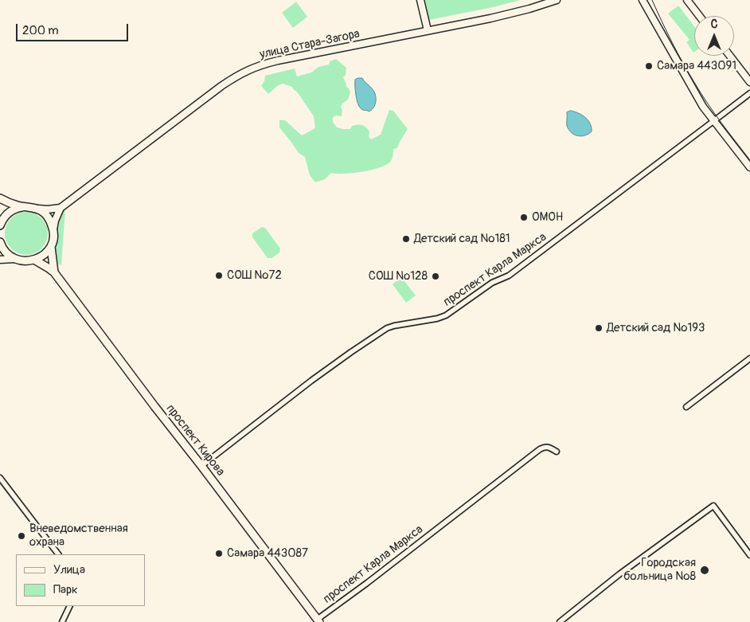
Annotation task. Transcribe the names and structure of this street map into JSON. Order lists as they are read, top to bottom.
{
  "streets": {
    "main road": ["улица Стара-Загора", "проспект Кирова"],
    "street": ["проспект Карла Маркса"]
  },
  "crossings": [
    ["проспект Карла Маркса", "проспект Кирова"]
  ],
  "places": [
    "Самара 443091",
    "ОМОН",
    "Детский сад №181",
    "СОШ №72",
    "СОШ №128",
    "Детский сад №193",
    "Вневедомственная охрана",
    "Самара 443087",
    "Городская больница №8"
  ],
  "legend": ["Улица", "Парк"],
  "scale_bar": "200 m",
  "north": "top"
}
